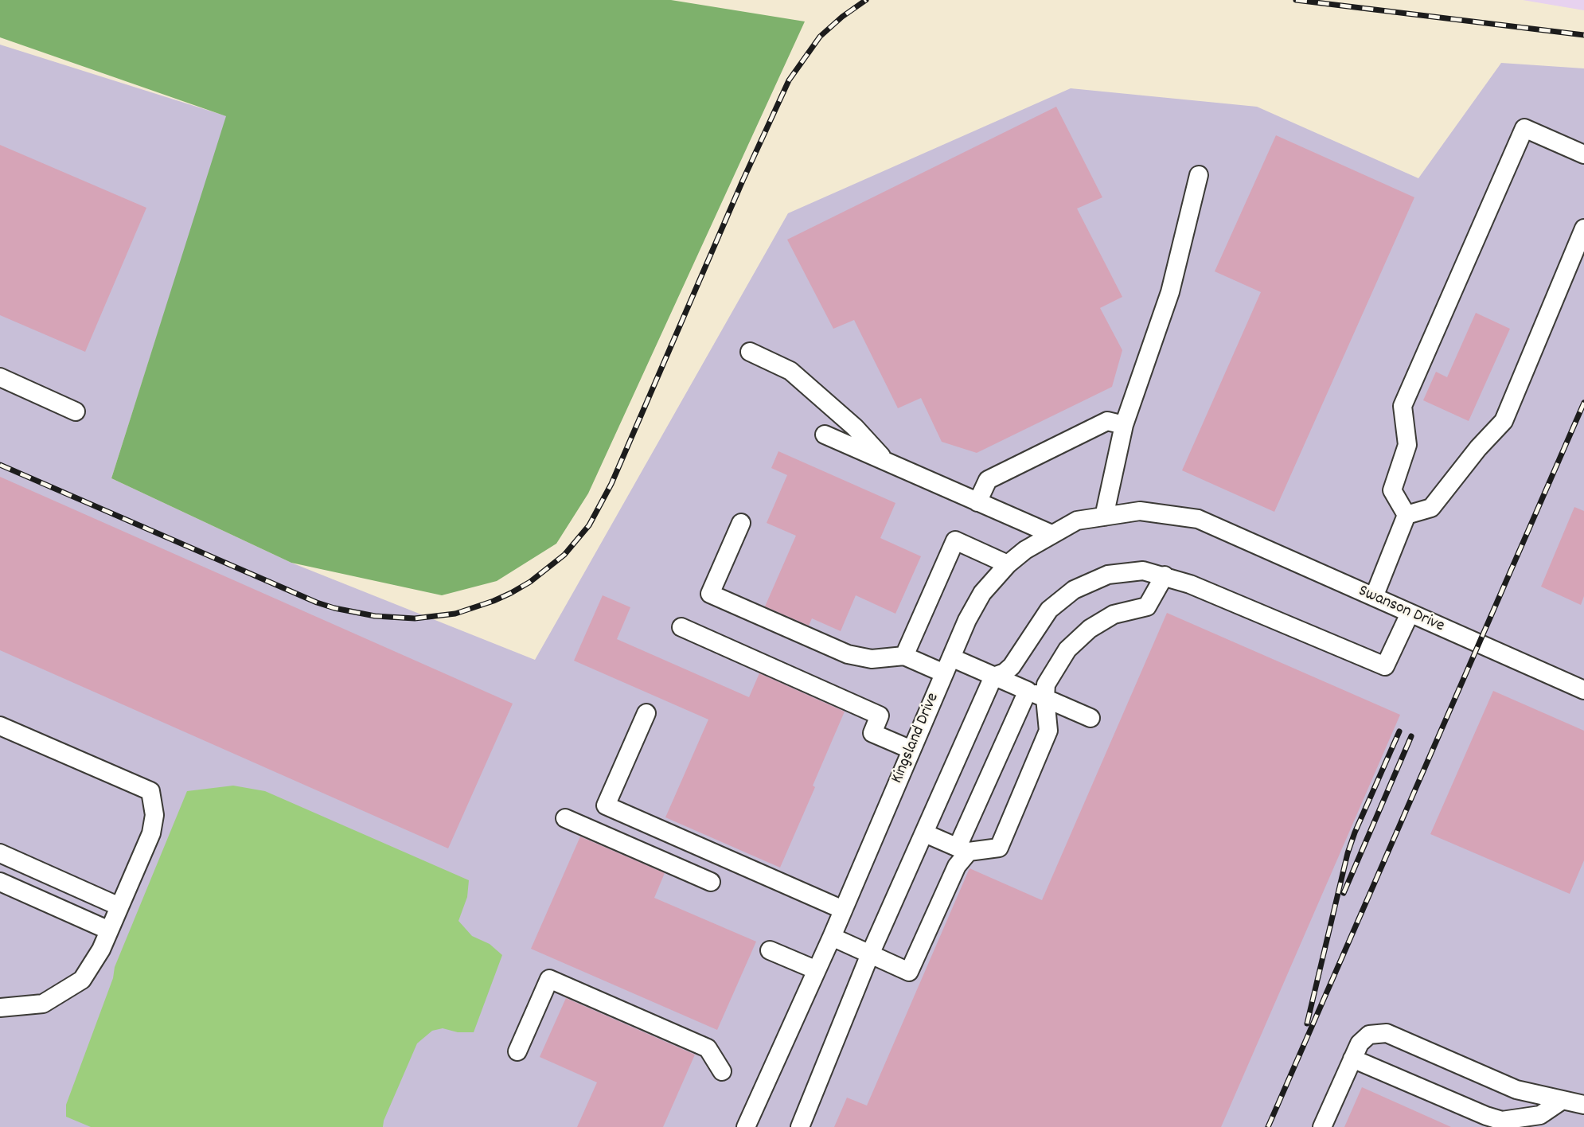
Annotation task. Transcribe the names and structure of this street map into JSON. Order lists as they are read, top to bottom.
{
  "streets": {
    "street": ["Swanson Drive", "Kingsland Drive"]
  },
  "crossings": [
    ["Swanson Drive", "Kingsland Drive"]
  ]
}
